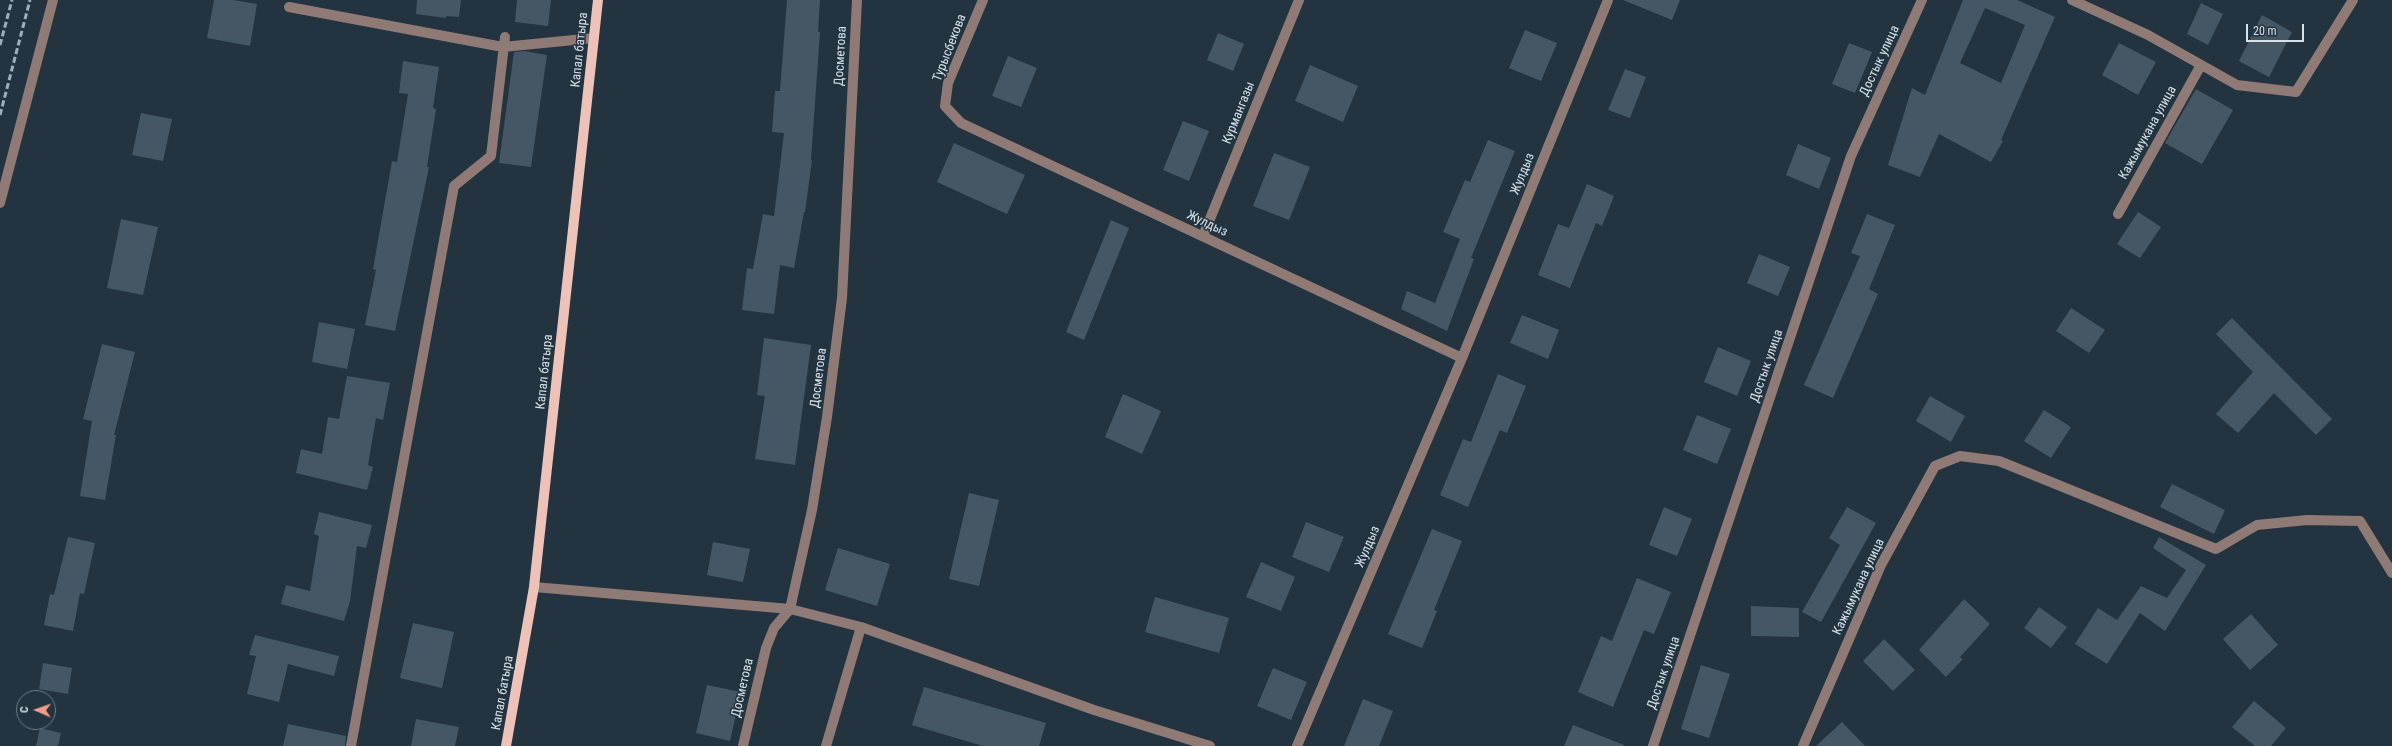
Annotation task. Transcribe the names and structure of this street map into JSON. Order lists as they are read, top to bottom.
{
  "streets": {
    "main road": ["Капал батыра"],
    "street": [
      "Турысбекова",
      "Досметова",
      "Достык улица",
      "Курмангазы",
      "Кажымукана улица",
      "Жулдыз"
    ]
  },
  "crossings": [
    ["Турысбекова", "Жулдыз"],
    ["Курмангазы", "Жулдыз"]
  ],
  "scale_bar": "20 m",
  "north": "left"
}
